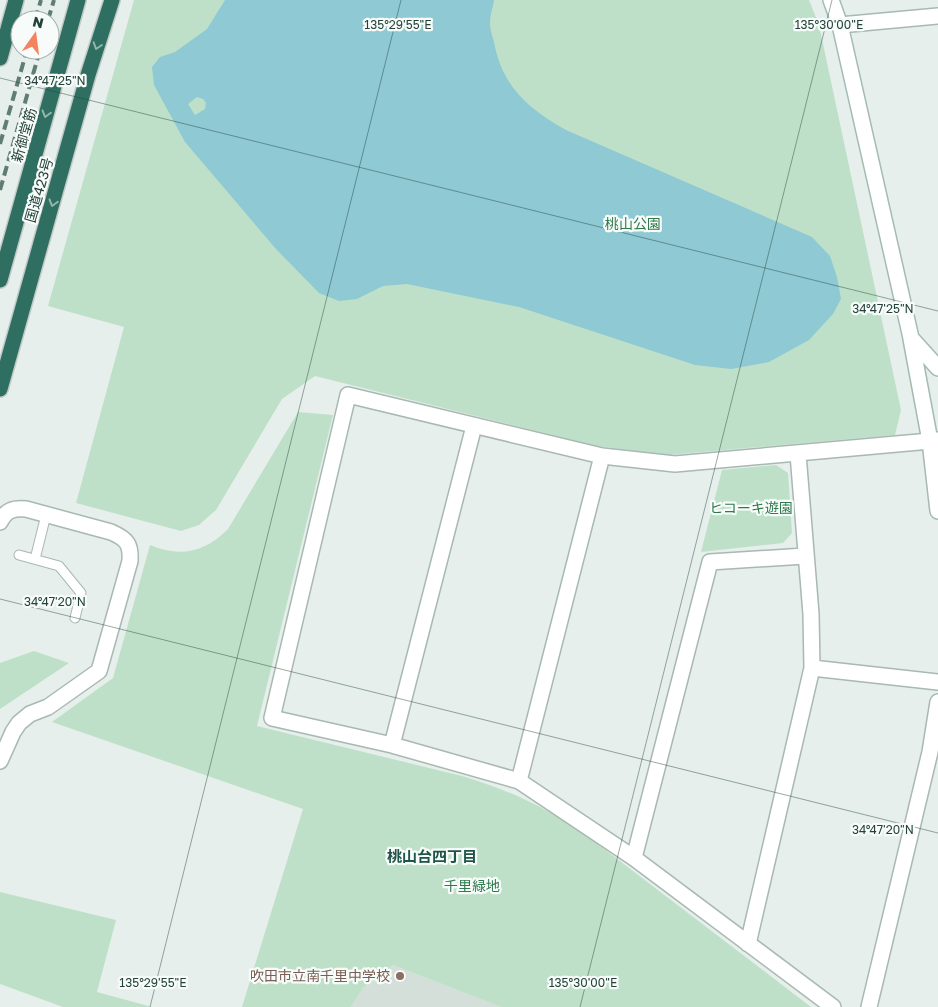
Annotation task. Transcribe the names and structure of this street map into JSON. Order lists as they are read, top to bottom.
{
  "streets": {
    "highway": ["新御堂筋", "国道423号"]
  },
  "one_way": ["新御堂筋", "国道423号"],
  "districts": ["桃山台四丁目"],
  "parks": ["桃山公園", "ヒコーキ遊園", "千里緑地"],
  "places": ["吹田市立南千里中学校"],
  "north": "top",
  "coordinates": [
    "135°29'55\"E",
    "135°30'00\"E",
    "34°47'25\"N",
    "34°47'20\"N"
  ]
}
